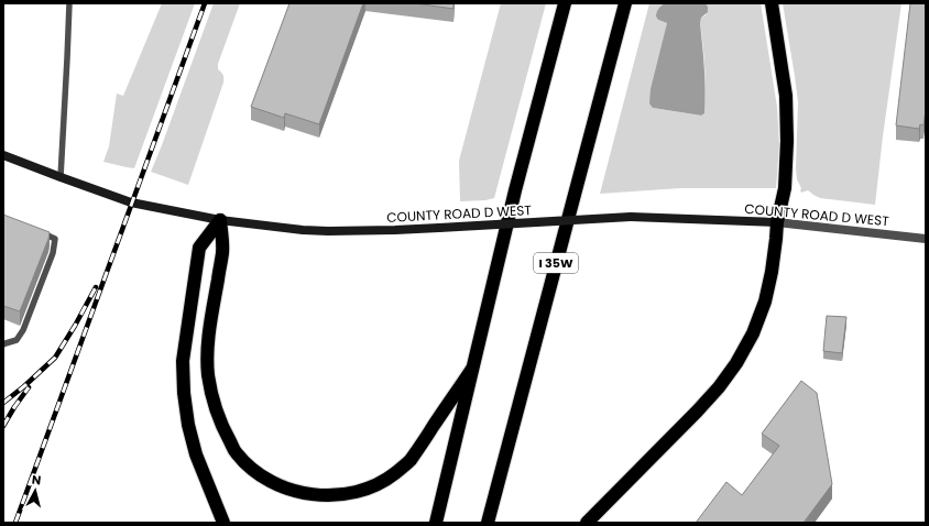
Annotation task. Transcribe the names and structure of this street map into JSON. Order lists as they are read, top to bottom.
{
  "streets": {
    "highway": ["I 35W"],
    "main road": ["COUNTY ROAD D WEST"]
  },
  "north": "top"
}
